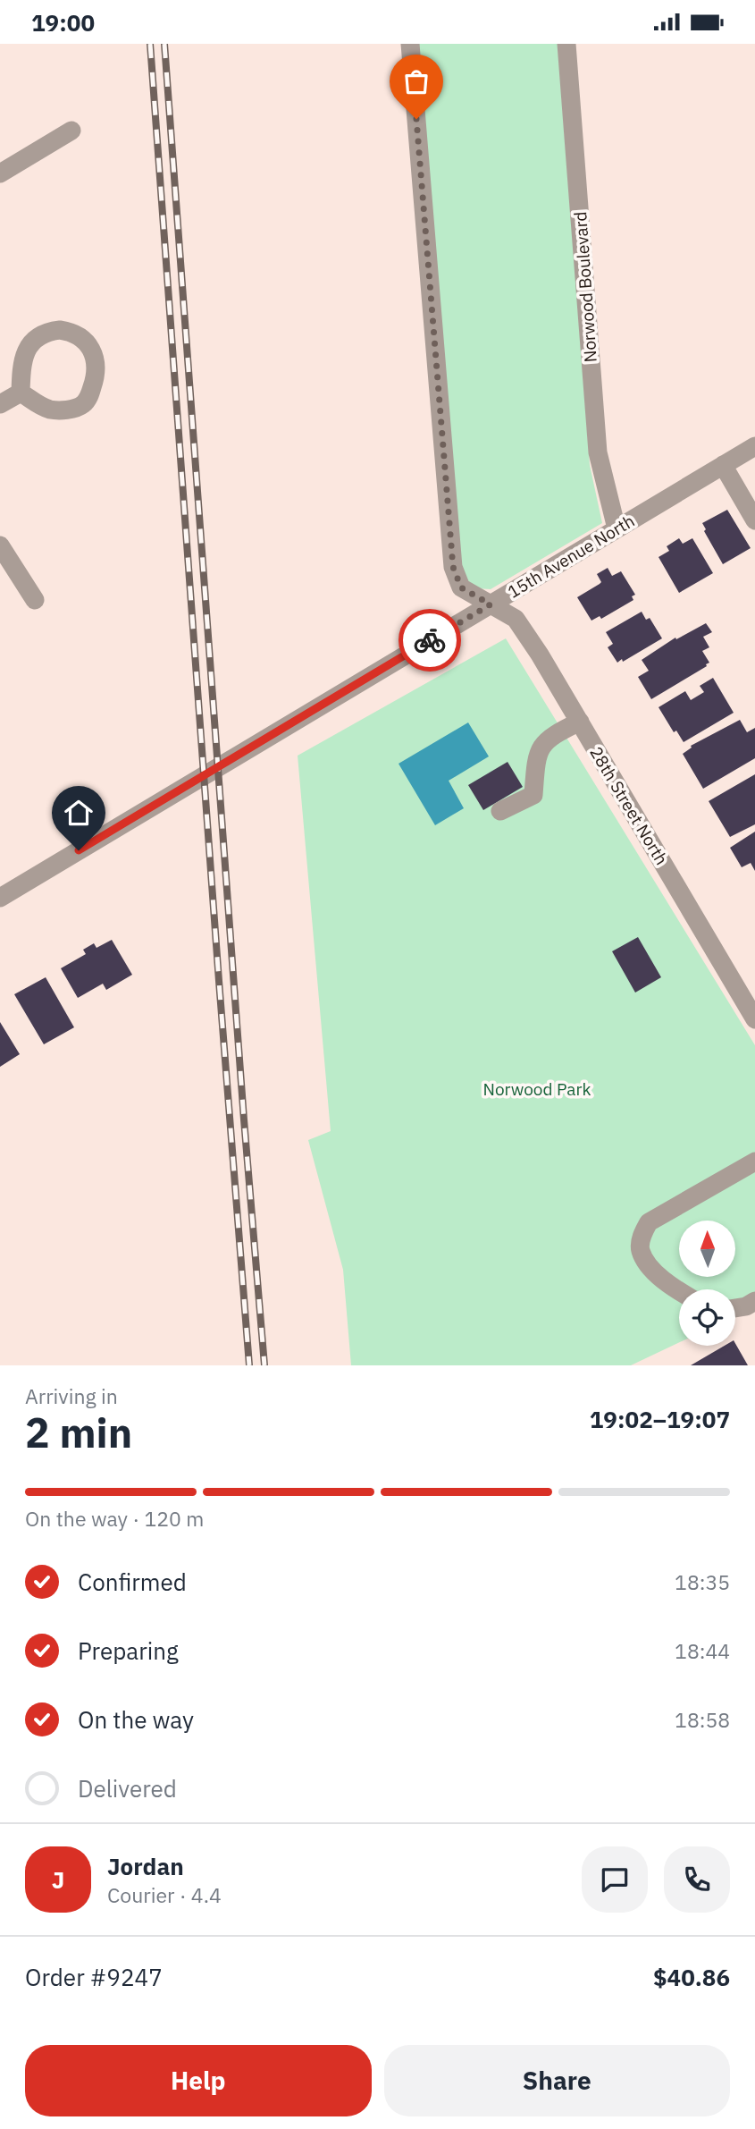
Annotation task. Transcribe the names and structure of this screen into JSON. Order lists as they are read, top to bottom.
{
  "streets": {
    "street": ["Norwood Boulevard", "15th Avenue North", "28th Street North"]
  },
  "crossings": [
    ["Norwood Boulevard", "15th Avenue North"],
    ["15th Avenue North", "28th Street North"]
  ],
  "parks": ["Norwood Park"],
  "north": "top",
  "page": {
    "status": "19:00",
    "heading": ["2 min", "Arriving in", "19:02–19:07"],
    "panel": [
      "Jordan",
      "Courier · 4.4",
      "Order #9247",
      "$40.86"
    ],
    "bar": "On the way · 120 m",
    "list": [
      ["Confirmed", "18:35"],
      ["Preparing", "18:44"],
      ["On the way", "18:58"],
      "Delivered"
    ],
    "round": "J",
    "buttons": ["Help", "Share"]
  }
}
